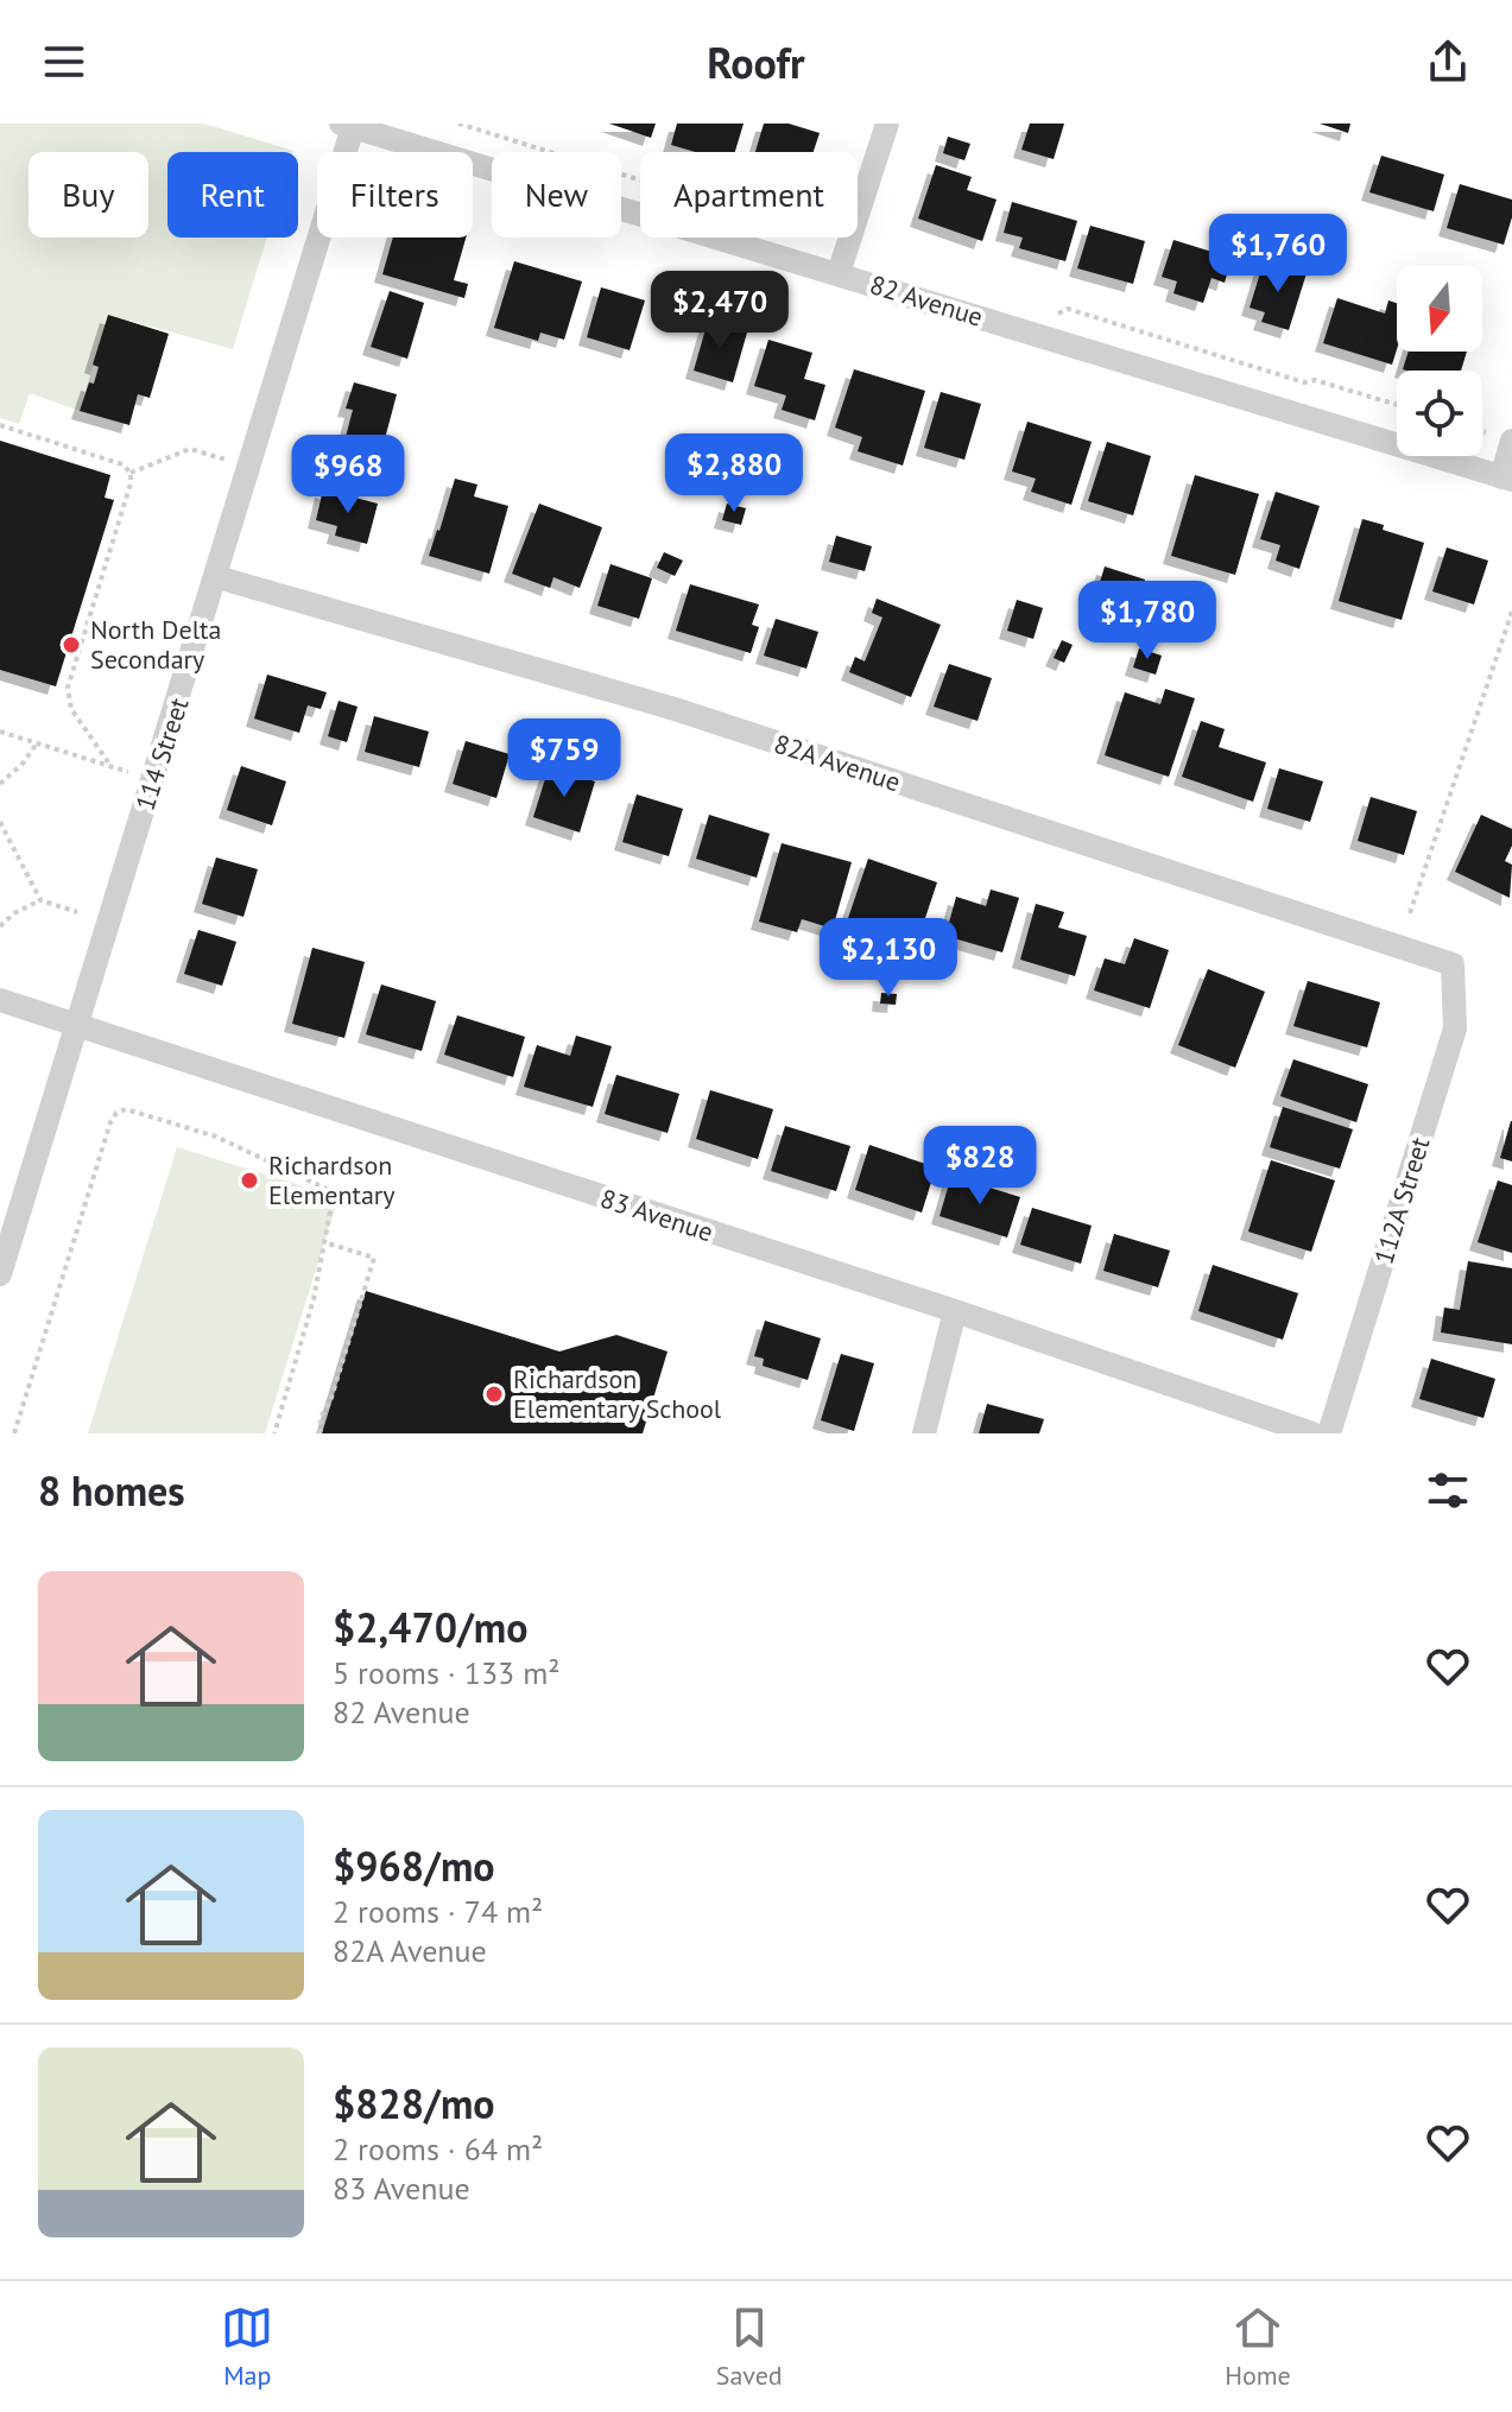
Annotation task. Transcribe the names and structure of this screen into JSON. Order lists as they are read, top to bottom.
{
  "streets": {
    "street": [
      "82 Avenue",
      "114 Street",
      "82A Avenue",
      "112A Street",
      "83 Avenue"
    ]
  },
  "crossings": [
    ["82 Avenue", "114 Street"],
    ["114 Street", "82A Avenue"],
    ["114 Street", "83 Avenue"],
    ["82A Avenue", "112A Street"]
  ],
  "places": ["North Delta Secondary", "Richardson Elementary", "Richardson Elementary School"],
  "north": "bottom",
  "page": {
    "header": "Roofr",
    "chip": [
      "Buy",
      "Rent",
      "Filters",
      "New",
      "Apartment"
    ],
    "price": [
      "$1,760",
      "$2,470",
      "$2,880",
      "$968",
      "$1,780",
      "$759",
      "$2,130",
      "$828"
    ],
    "heading": "8 homes",
    "list": [
      {
        "name": "$2,470/mo",
        "note": "5 rooms · 133 m² · 82 Avenue"
      },
      {
        "name": "$968/mo",
        "note": "2 rooms · 74 m² · 82A Avenue"
      },
      {
        "name": "$828/mo",
        "note": "2 rooms · 64 m² · 83 Avenue"
      }
    ],
    "tabs": ["Map", "Saved", "Home"]
  }
}
